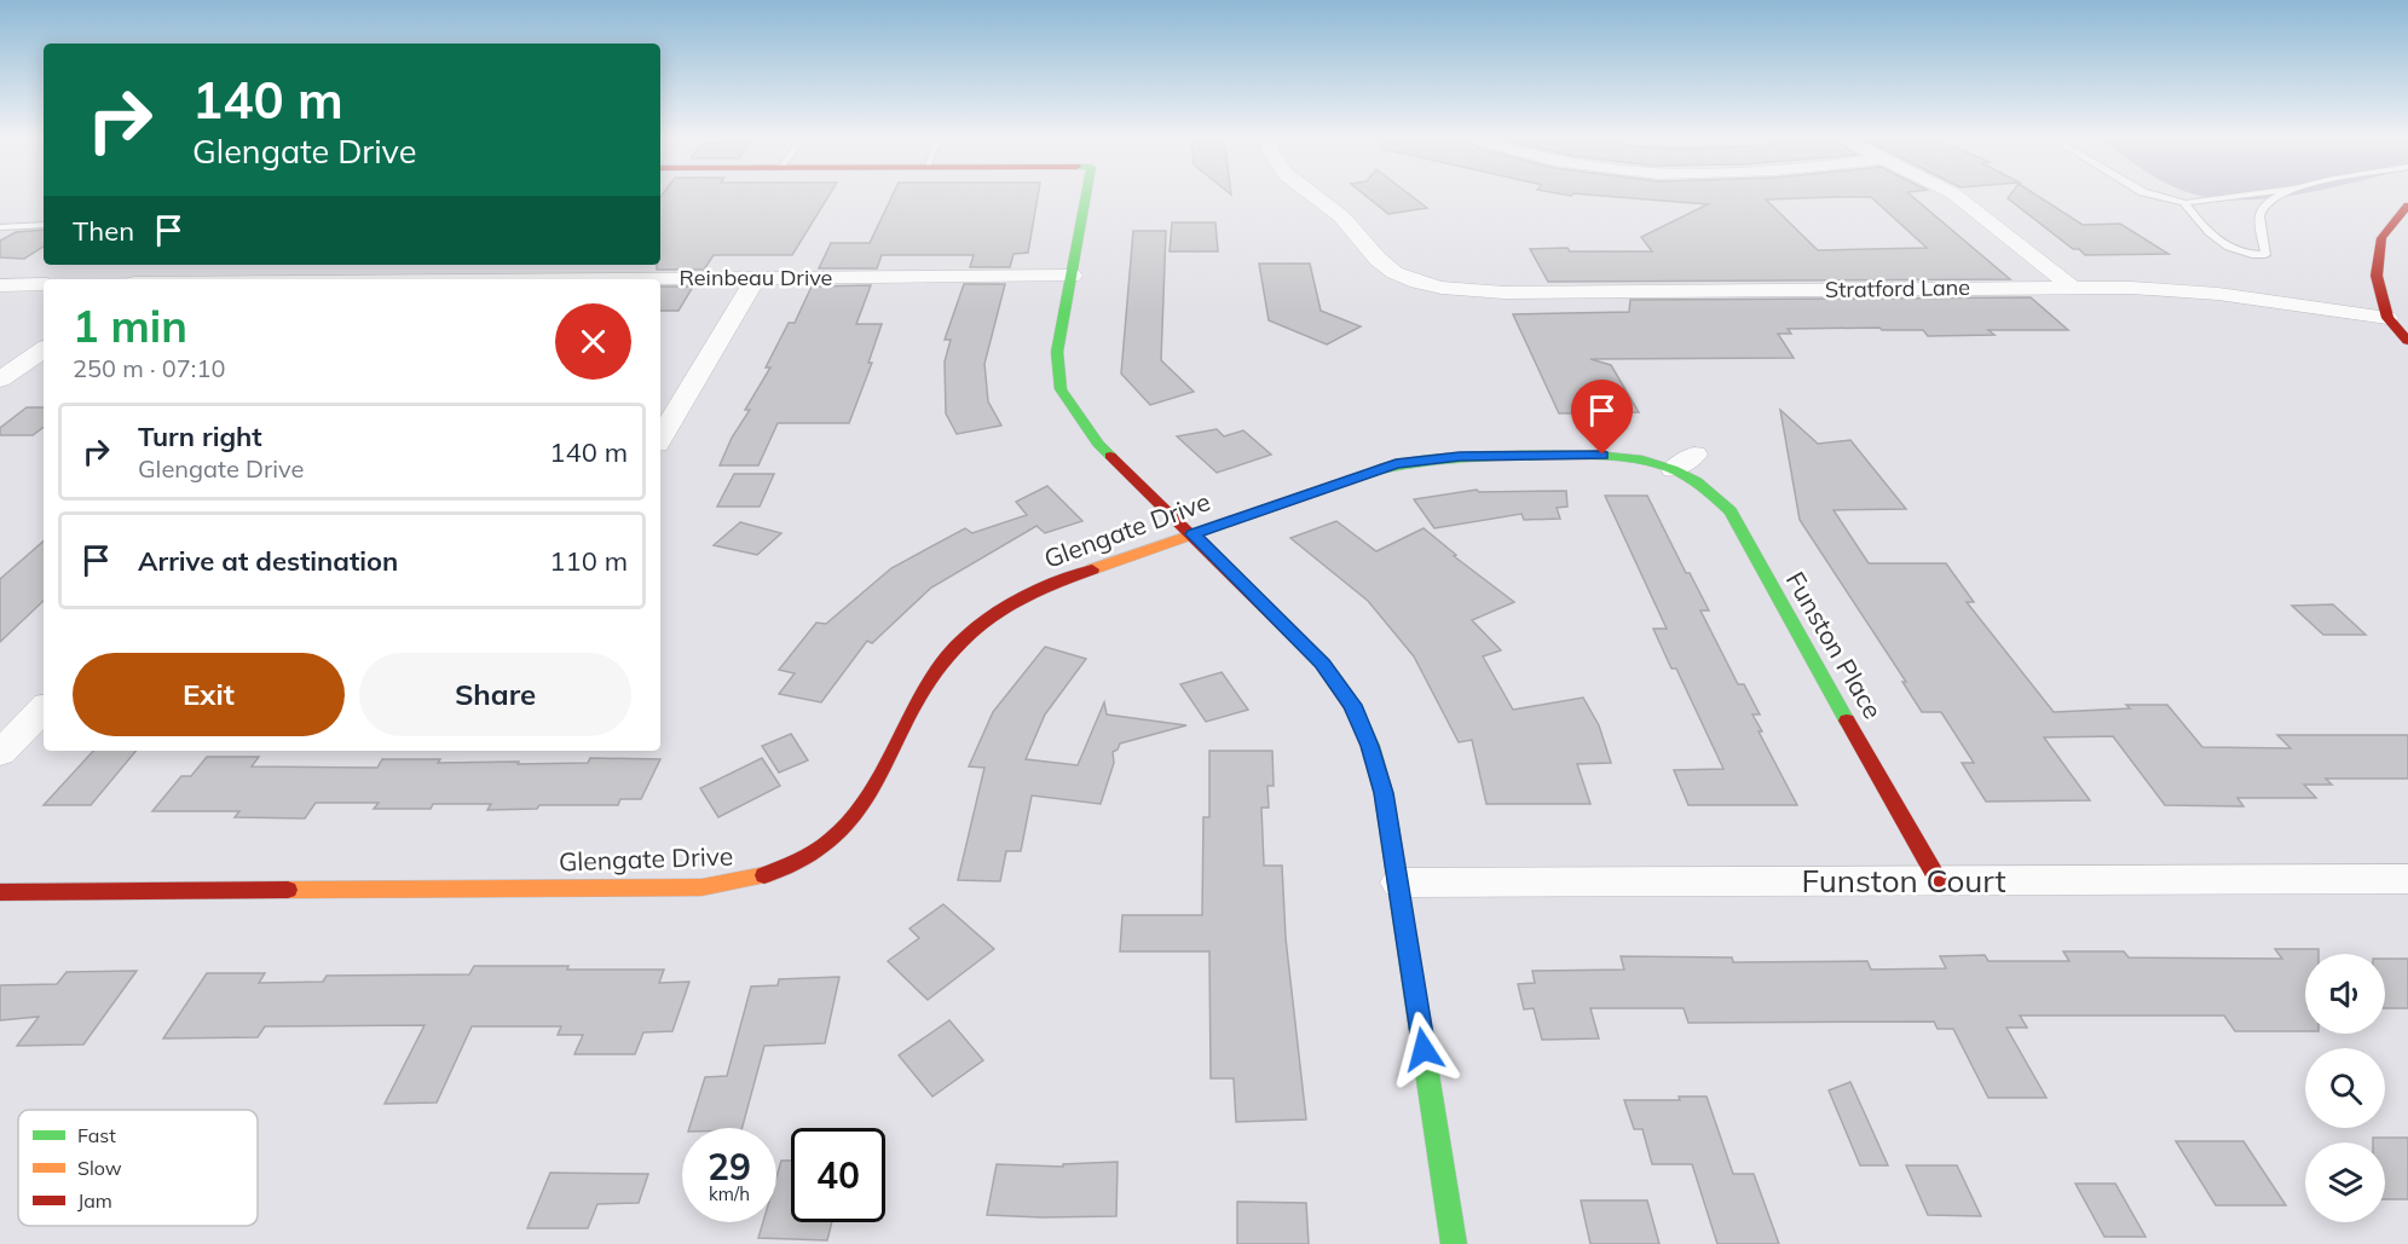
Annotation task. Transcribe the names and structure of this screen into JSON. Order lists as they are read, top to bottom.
{
  "streets": {
    "street": [
      "Reinbeau Drive",
      "Stratford Lane",
      "Glengate Drive",
      "Funston Place",
      "Funston Court"
    ]
  },
  "crossings": [
    ["Glengate Drive", "Funston Place"],
    ["Funston Place", "Funston Court"]
  ],
  "legend": ["Fast", "Slow", "Jam"],
  "page": {
    "turn": ["140 m", "Glengate Drive"],
    "then": "Then",
    "heading": ["1 min", "250 m · 07:10"],
    "list": [
      {
        "name": "Turn right",
        "note": "Glengate Drive",
        "value": "140 m"
      },
      {
        "name": "Arrive at destination",
        "value": "110 m"
      }
    ],
    "buttons": ["Exit", "Share"],
    "speed": "29 km/h",
    "limit": "40"
  }
}
